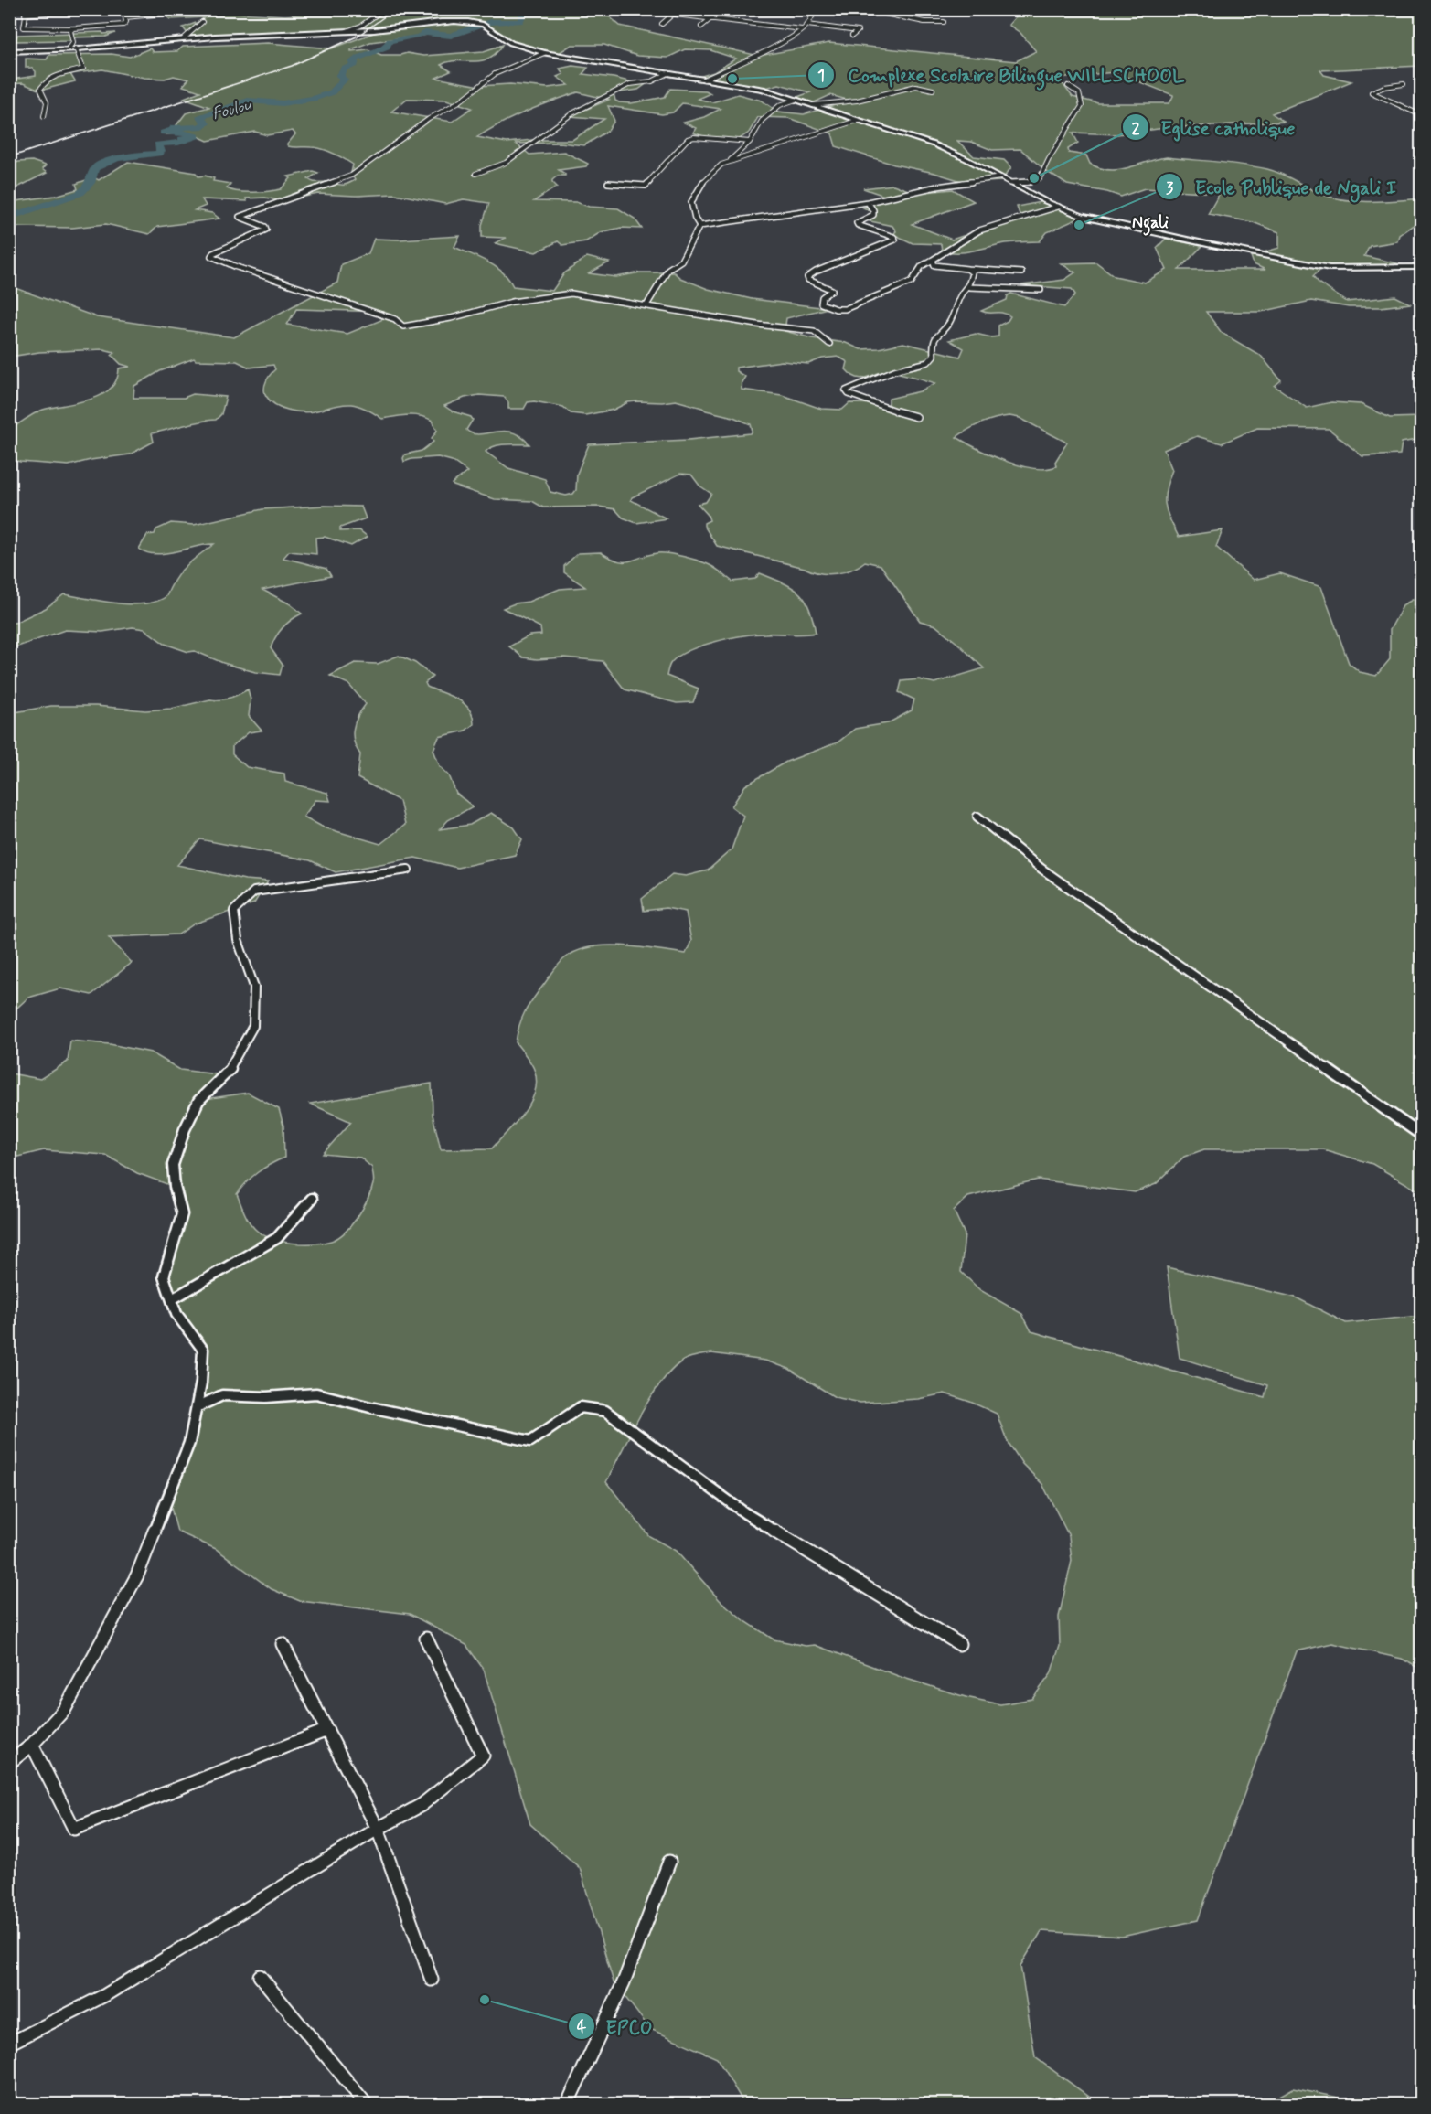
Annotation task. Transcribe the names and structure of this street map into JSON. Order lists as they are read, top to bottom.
{
  "districts": ["Ngali"],
  "water": ["Foulou"],
  "places": [
    "Complexe Scolaire Bilingue WILLSCHOOL",
    "Eglise catholique",
    "Ecole Publique de Ngali I",
    "EPCO"
  ]
}
